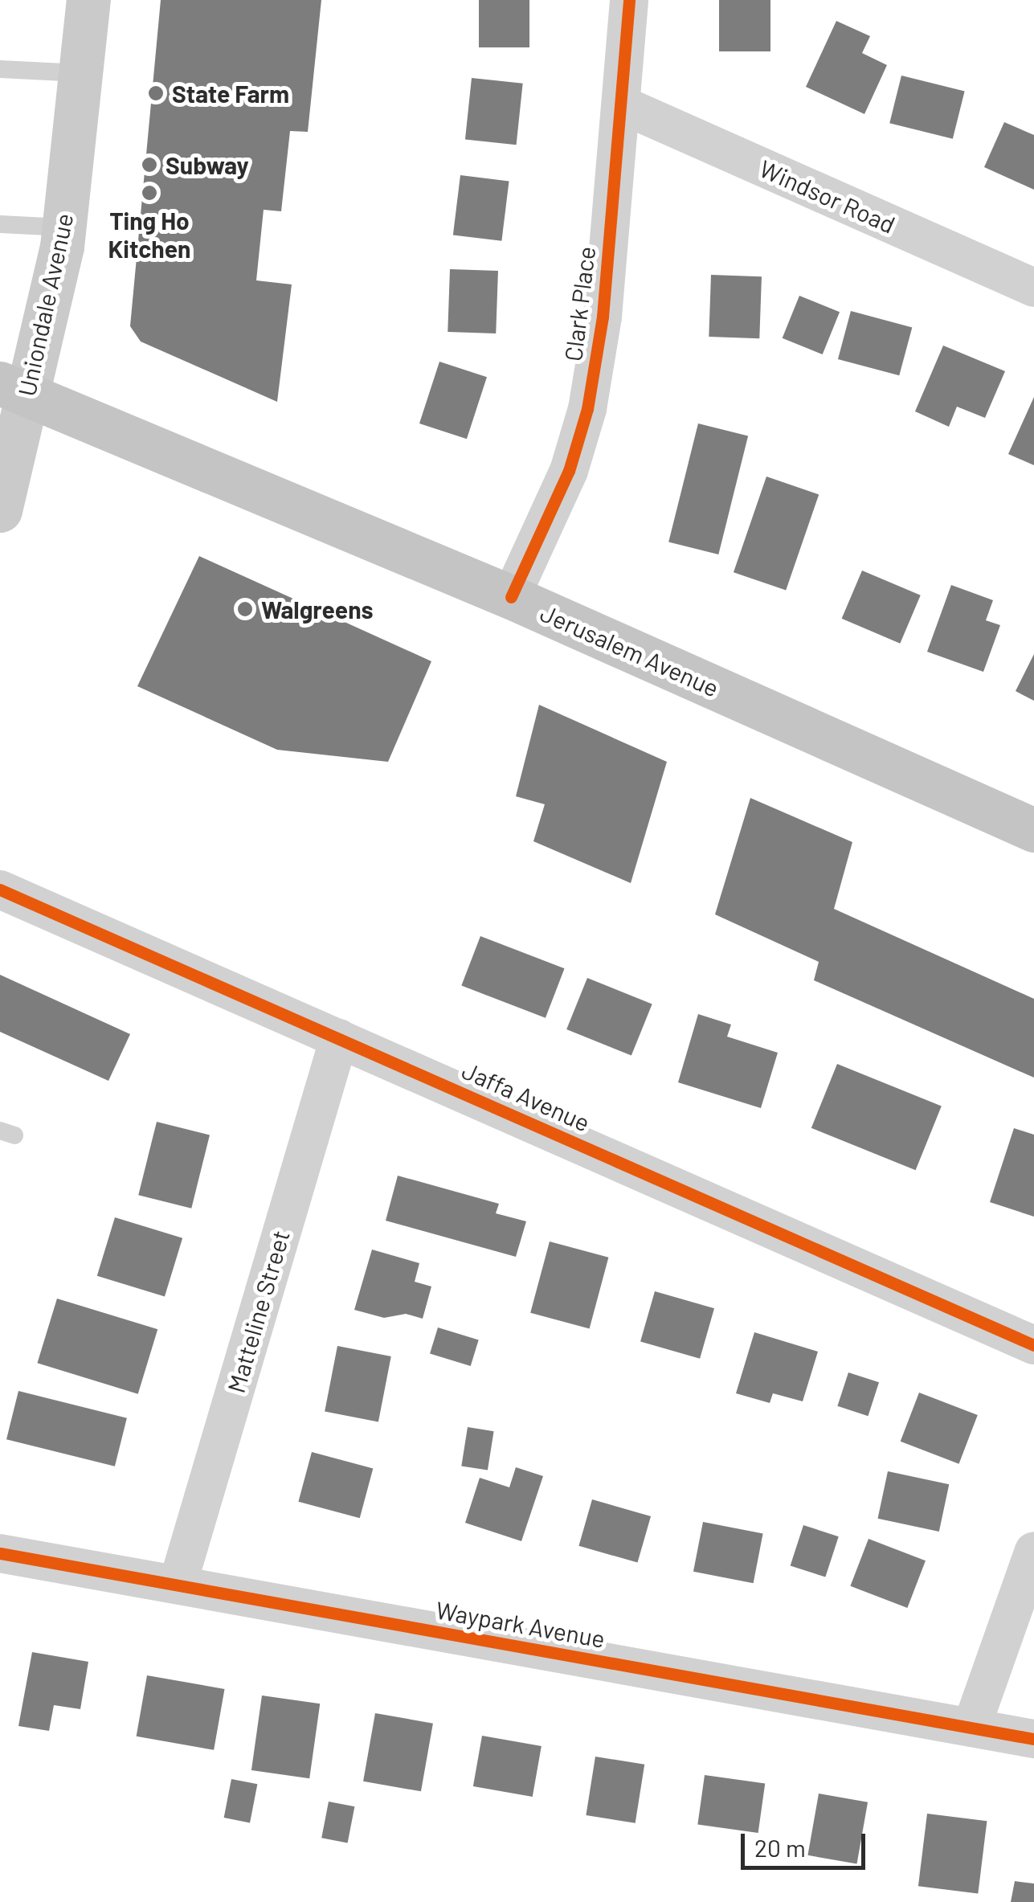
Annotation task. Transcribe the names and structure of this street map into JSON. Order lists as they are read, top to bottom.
{
  "streets": {
    "main road": ["Uniondale Avenue", "Jerusalem Avenue"],
    "street": [
      "Windsor Road",
      "Clark Place",
      "Jaffa Avenue",
      "Matteline Street",
      "Waypark Avenue"
    ]
  },
  "crossings": [
    ["Windsor Road", "Clark Place"],
    ["Clark Place", "Jerusalem Avenue"],
    ["Uniondale Avenue", "Jerusalem Avenue"],
    ["Jaffa Avenue", "Matteline Street"],
    ["Matteline Street", "Waypark Avenue"]
  ],
  "places": [
    "State Farm",
    "Subway",
    "Ting Ho Kitchen",
    "Walgreens"
  ],
  "scale_bar": "20 m"
}
